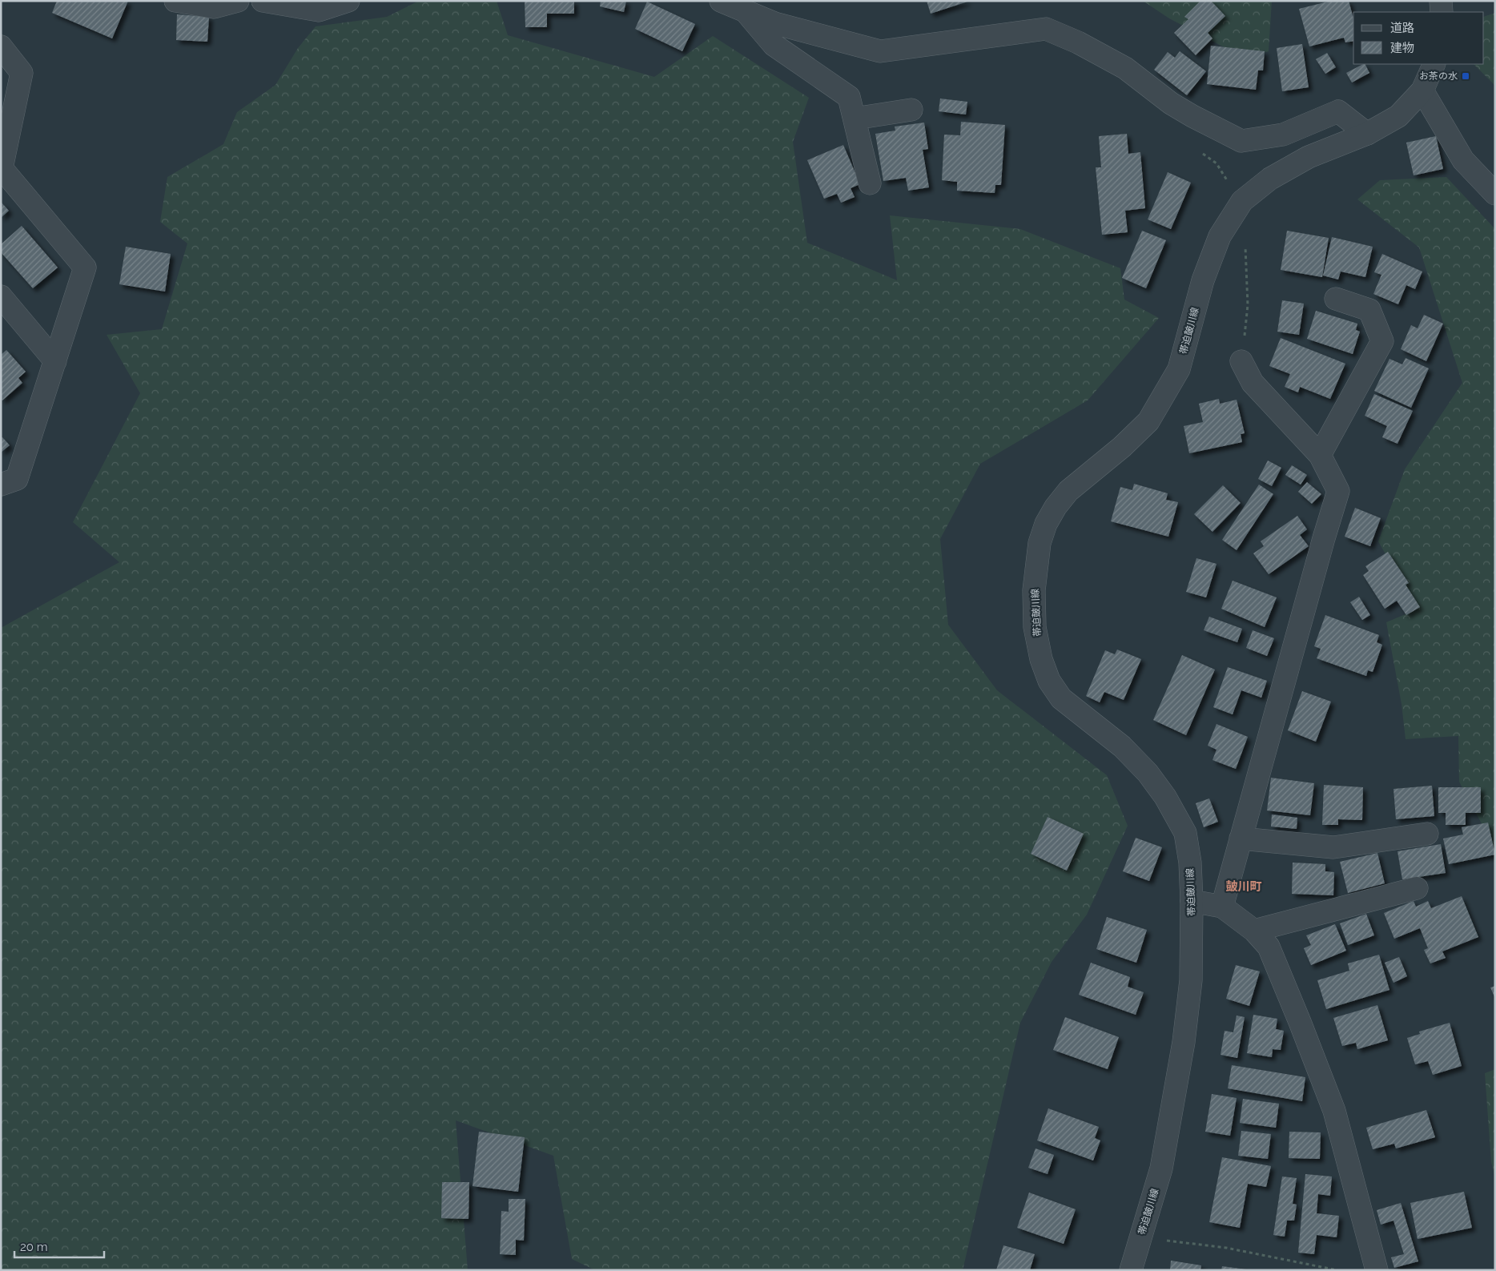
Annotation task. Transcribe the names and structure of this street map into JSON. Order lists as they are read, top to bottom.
{
  "streets": {
    "street": ["帯迫皷川線"]
  },
  "districts": ["皷川町"],
  "places": {
    "transit": ["お茶の水"]
  },
  "legend": ["道路", "建物"],
  "scale_bar": "20 m"
}
